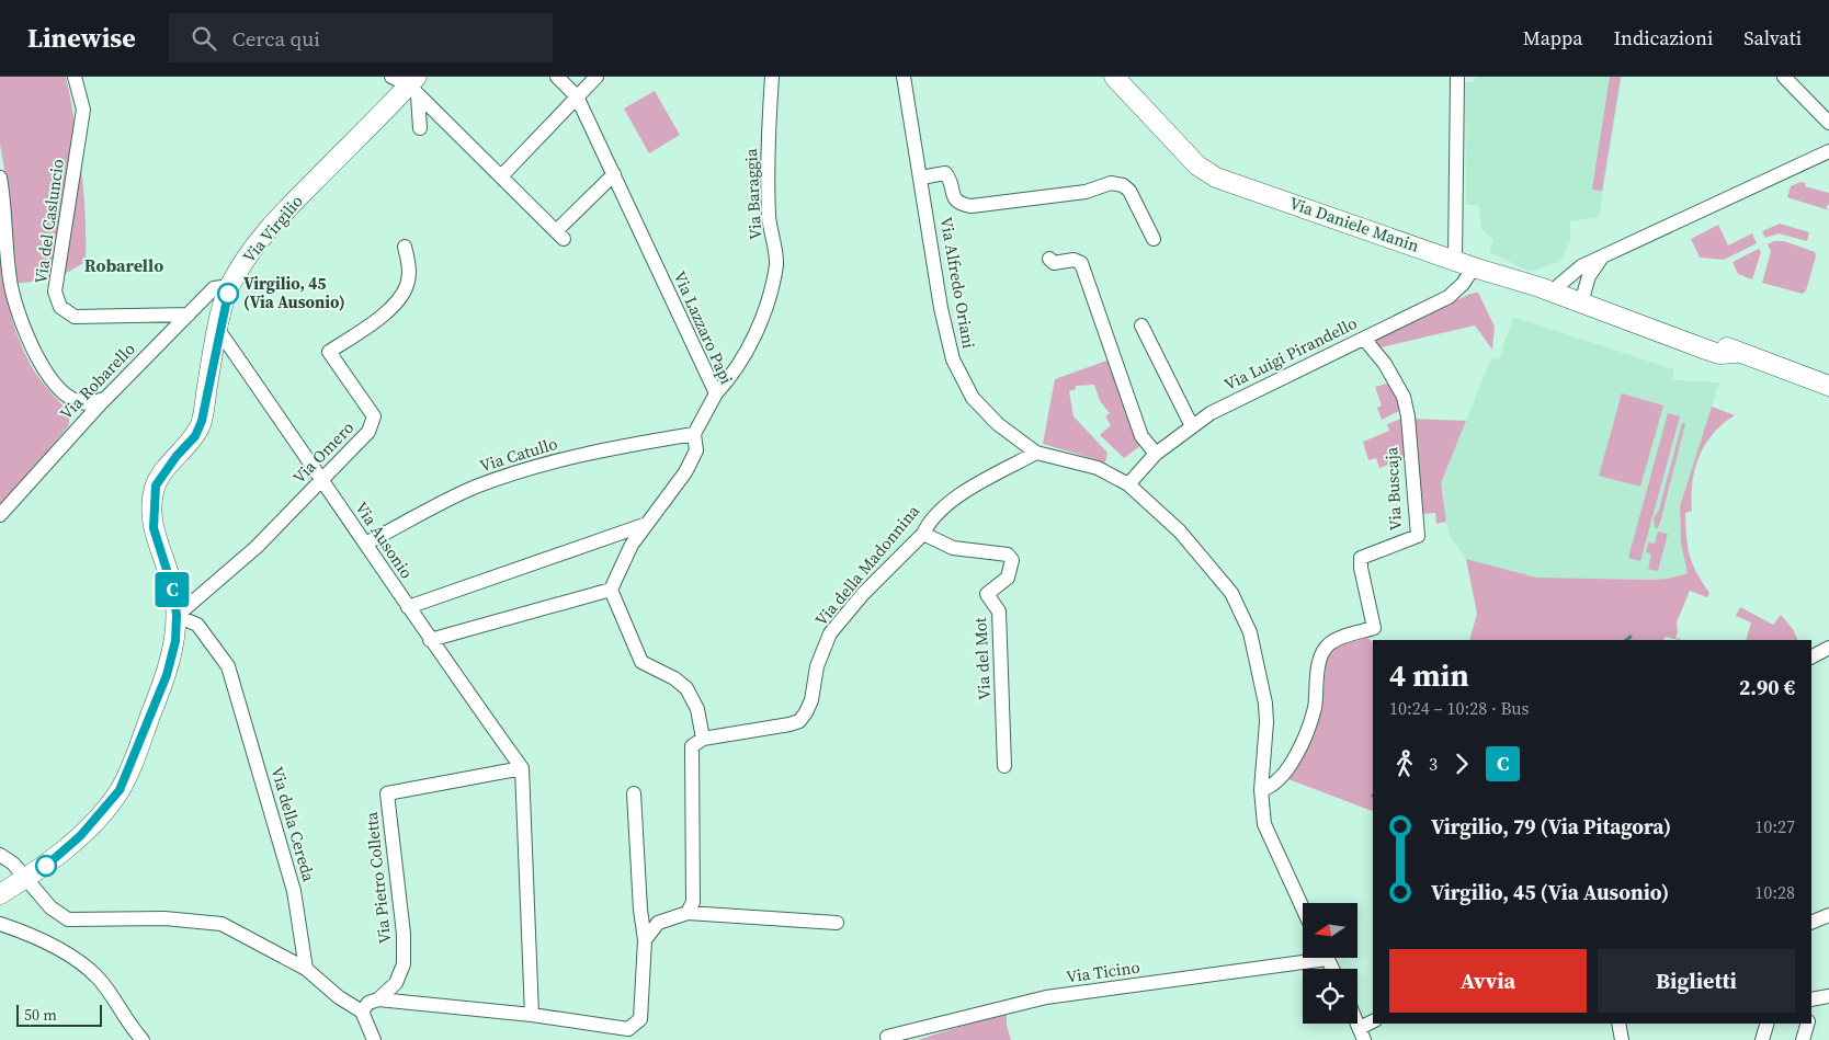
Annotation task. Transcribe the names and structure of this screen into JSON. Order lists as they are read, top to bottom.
{
  "streets": {
    "main road": ["Via Daniele Manin", "Via Virgilio"],
    "street": [
      "Via Baraggia",
      "Via del Casluncio",
      "Via Alfredo Oriani",
      "Via Lazzaro Papi",
      "Via Luigi Pirandello",
      "Via Robarello",
      "Via Omero",
      "Via Catullo",
      "Via Buscaja",
      "Via Ausonio",
      "Via della Madonnina",
      "Via del Mot",
      "Via della Cereda",
      "Via Pietro Colletta",
      "Via Ticino"
    ]
  },
  "crossings": [
    ["Via Baraggia", "Via Lazzaro Papi"],
    ["Via del Casluncio", "Via Robarello"],
    ["Via Daniele Manin", "Via Luigi Pirandello"],
    ["Via Virgilio", "Via Robarello"],
    ["Via Virgilio", "Via Omero"],
    ["Via Virgilio", "Via Ausonio"],
    ["Via Virgilio", "Via della Cereda"],
    ["Via Alfredo Oriani", "Via Luigi Pirandello"],
    ["Via Alfredo Oriani", "Via Buscaja"],
    ["Via Alfredo Oriani", "Via della Madonnina"],
    ["Via Lazzaro Papi", "Via Catullo"],
    ["Via Luigi Pirandello", "Via Buscaja"],
    ["Via Omero", "Via Ausonio"],
    ["Via Omero", "Via della Cereda"],
    ["Via Catullo", "Via Ausonio"],
    ["Via Ausonio", "Via Pietro Colletta"],
    ["Via della Madonnina", "Via del Mot"]
  ],
  "districts": ["Robarello"],
  "places": ["Virgilio, 45 (Via Ausonio)"],
  "lines": ["bus line C"],
  "scale_bar": "50 m",
  "north": "left",
  "page": {
    "header": "Linewise",
    "search": "Cerca qui",
    "nav": ["Mappa", "Indicazioni", "Salvati"],
    "on_map": "C",
    "heading": ["4 min", "10:24 – 10:28 · Bus", "2.90 €"],
    "legs": ["3", "C"],
    "list": [
      {
        "name": "Virgilio, 79 (Via Pitagora)",
        "value": "10:27"
      },
      {
        "name": "Virgilio, 45 (Via Ausonio)",
        "value": "10:28"
      }
    ],
    "buttons": ["Avvia", "Biglietti"],
    "scale": "50 m"
  }
}
